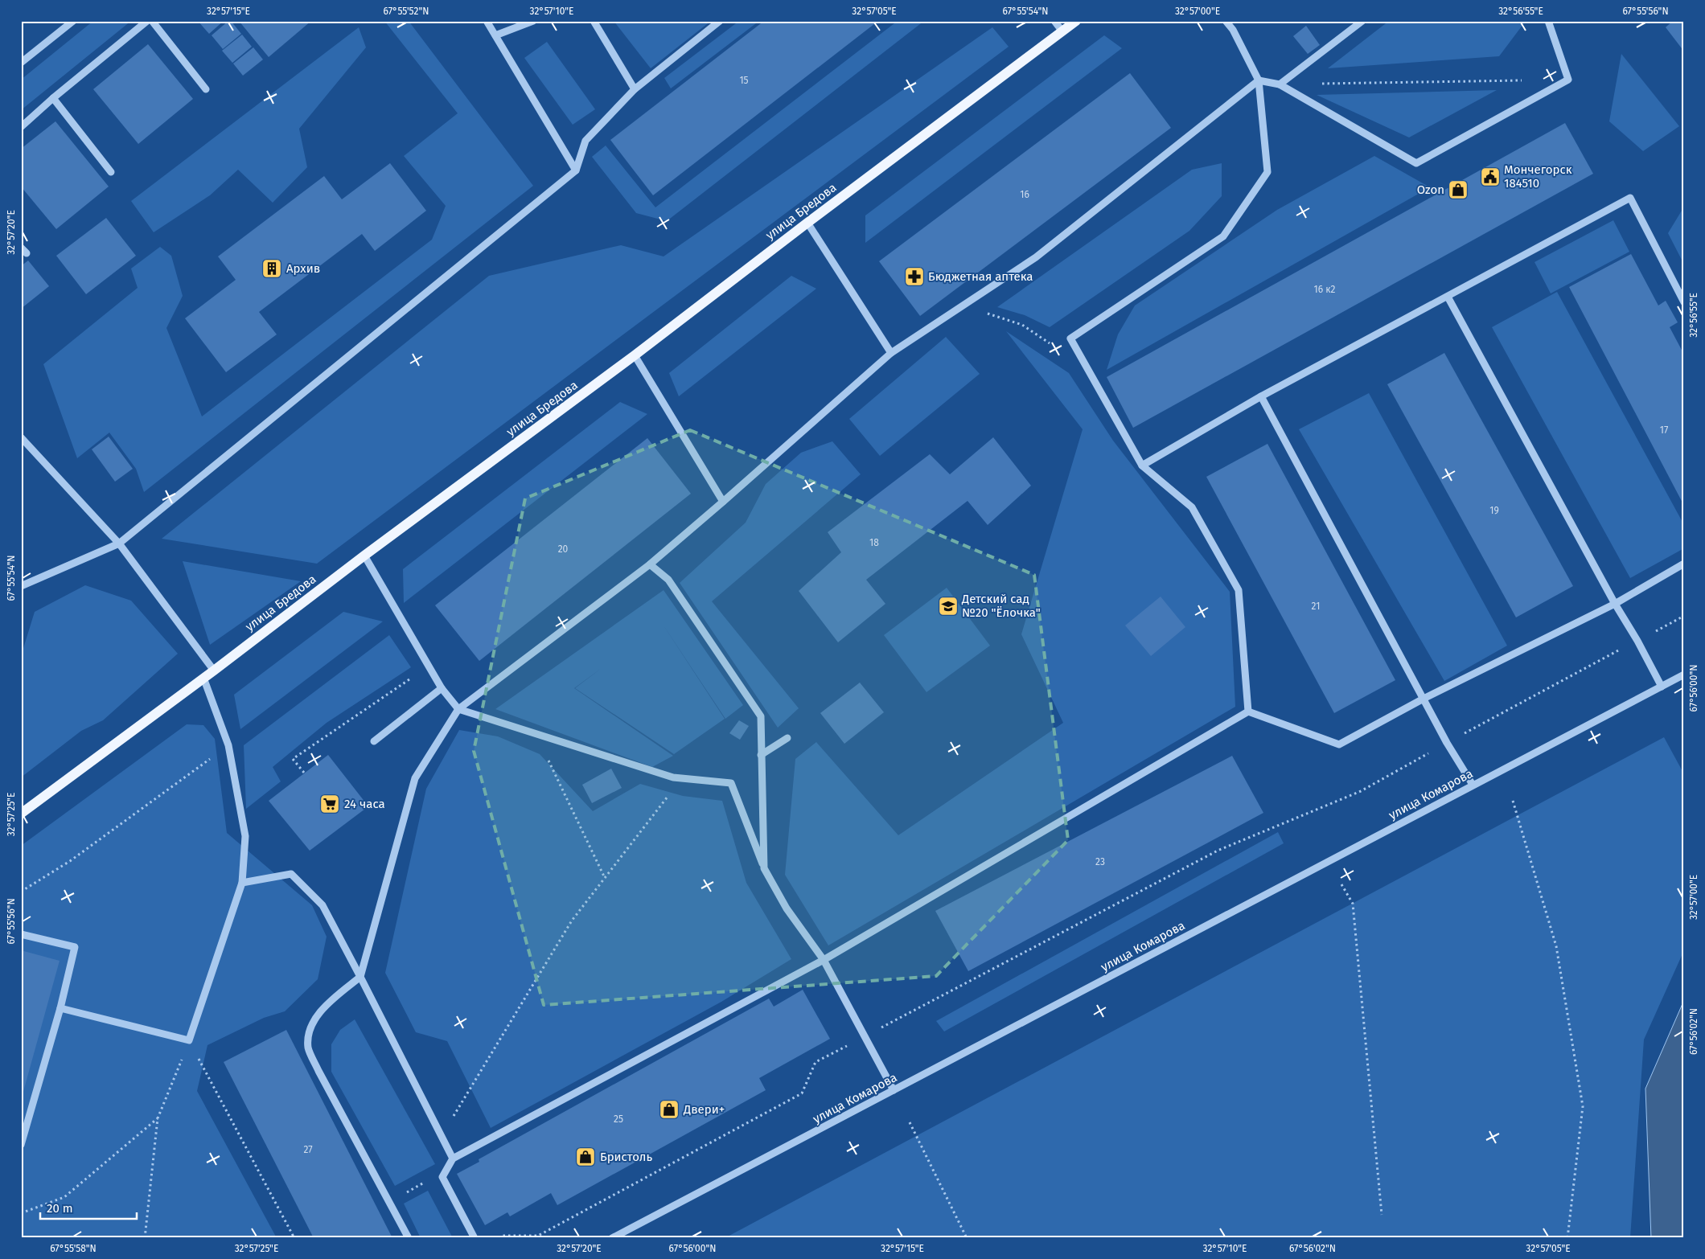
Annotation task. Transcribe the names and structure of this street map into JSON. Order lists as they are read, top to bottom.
{
  "streets": {
    "main road": ["улица Бредова"],
    "street": ["улица Комарова"]
  },
  "places": {
    "public building": ["Мончегорск 184510"],
    "shop": ["Ozon", "Двери+", "Бристоль"],
    "building": ["Архив"],
    "pharmacy": ["Бюджетная аптека"],
    "school or university": ["Детский сад №20 \"Ёлочка\""],
    "supermarket": ["24 часа"]
  },
  "house_numbers": [
    "15",
    "16",
    "16 к2",
    "17",
    "19",
    "18",
    "20",
    "21",
    "23",
    "25",
    "27"
  ],
  "scale_bar": "20 m",
  "coordinates": [
    "32°57'15\"E",
    "67°55'52\"N",
    "32°57'10\"E",
    "32°57'05\"E",
    "67°55'54\"N",
    "32°57'00\"E",
    "32°56'55\"E",
    "67°55'56\"N",
    "32°57'20\"E",
    "67°56'00\"N",
    "32°57'25\"E",
    "67°56'02\"N",
    "67°55'58\"N"
  ]
}
